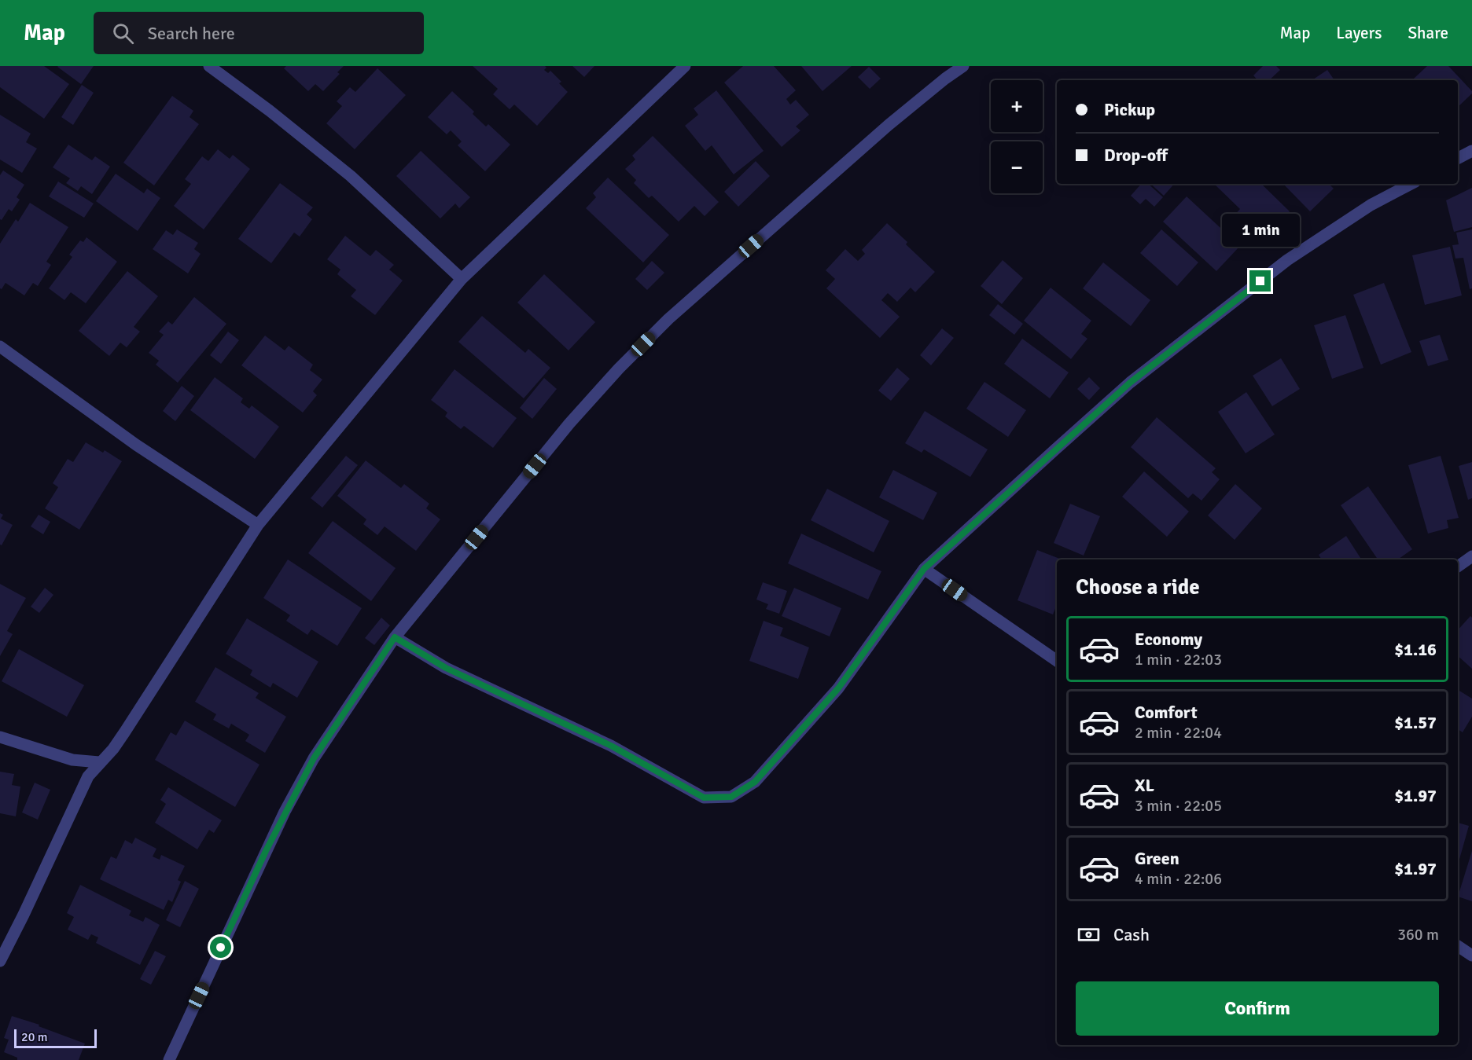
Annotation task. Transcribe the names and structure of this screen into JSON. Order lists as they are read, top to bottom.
{
  "scale_bar": "20 m",
  "page": {
    "header": "Map",
    "search": "Search here",
    "nav": ["Map", "Layers", "Share"],
    "map_buttons": ["+", "−"],
    "banner": ["Pickup", "Drop-off"],
    "bubble": "1 min",
    "heading": "Choose a ride",
    "list": [
      {
        "name": "Economy",
        "note": "1 min · 22:03",
        "value": "$1.16"
      },
      {
        "name": "Comfort",
        "note": "2 min · 22:04",
        "value": "$1.57"
      },
      {
        "name": "XL",
        "note": "3 min · 22:05",
        "value": "$1.97"
      },
      {
        "name": "Green",
        "note": "4 min · 22:06",
        "value": "$1.97"
      }
    ],
    "pay": ["Cash", "360 m"],
    "buttons": "Confirm",
    "scale": "20 m"
  }
}
